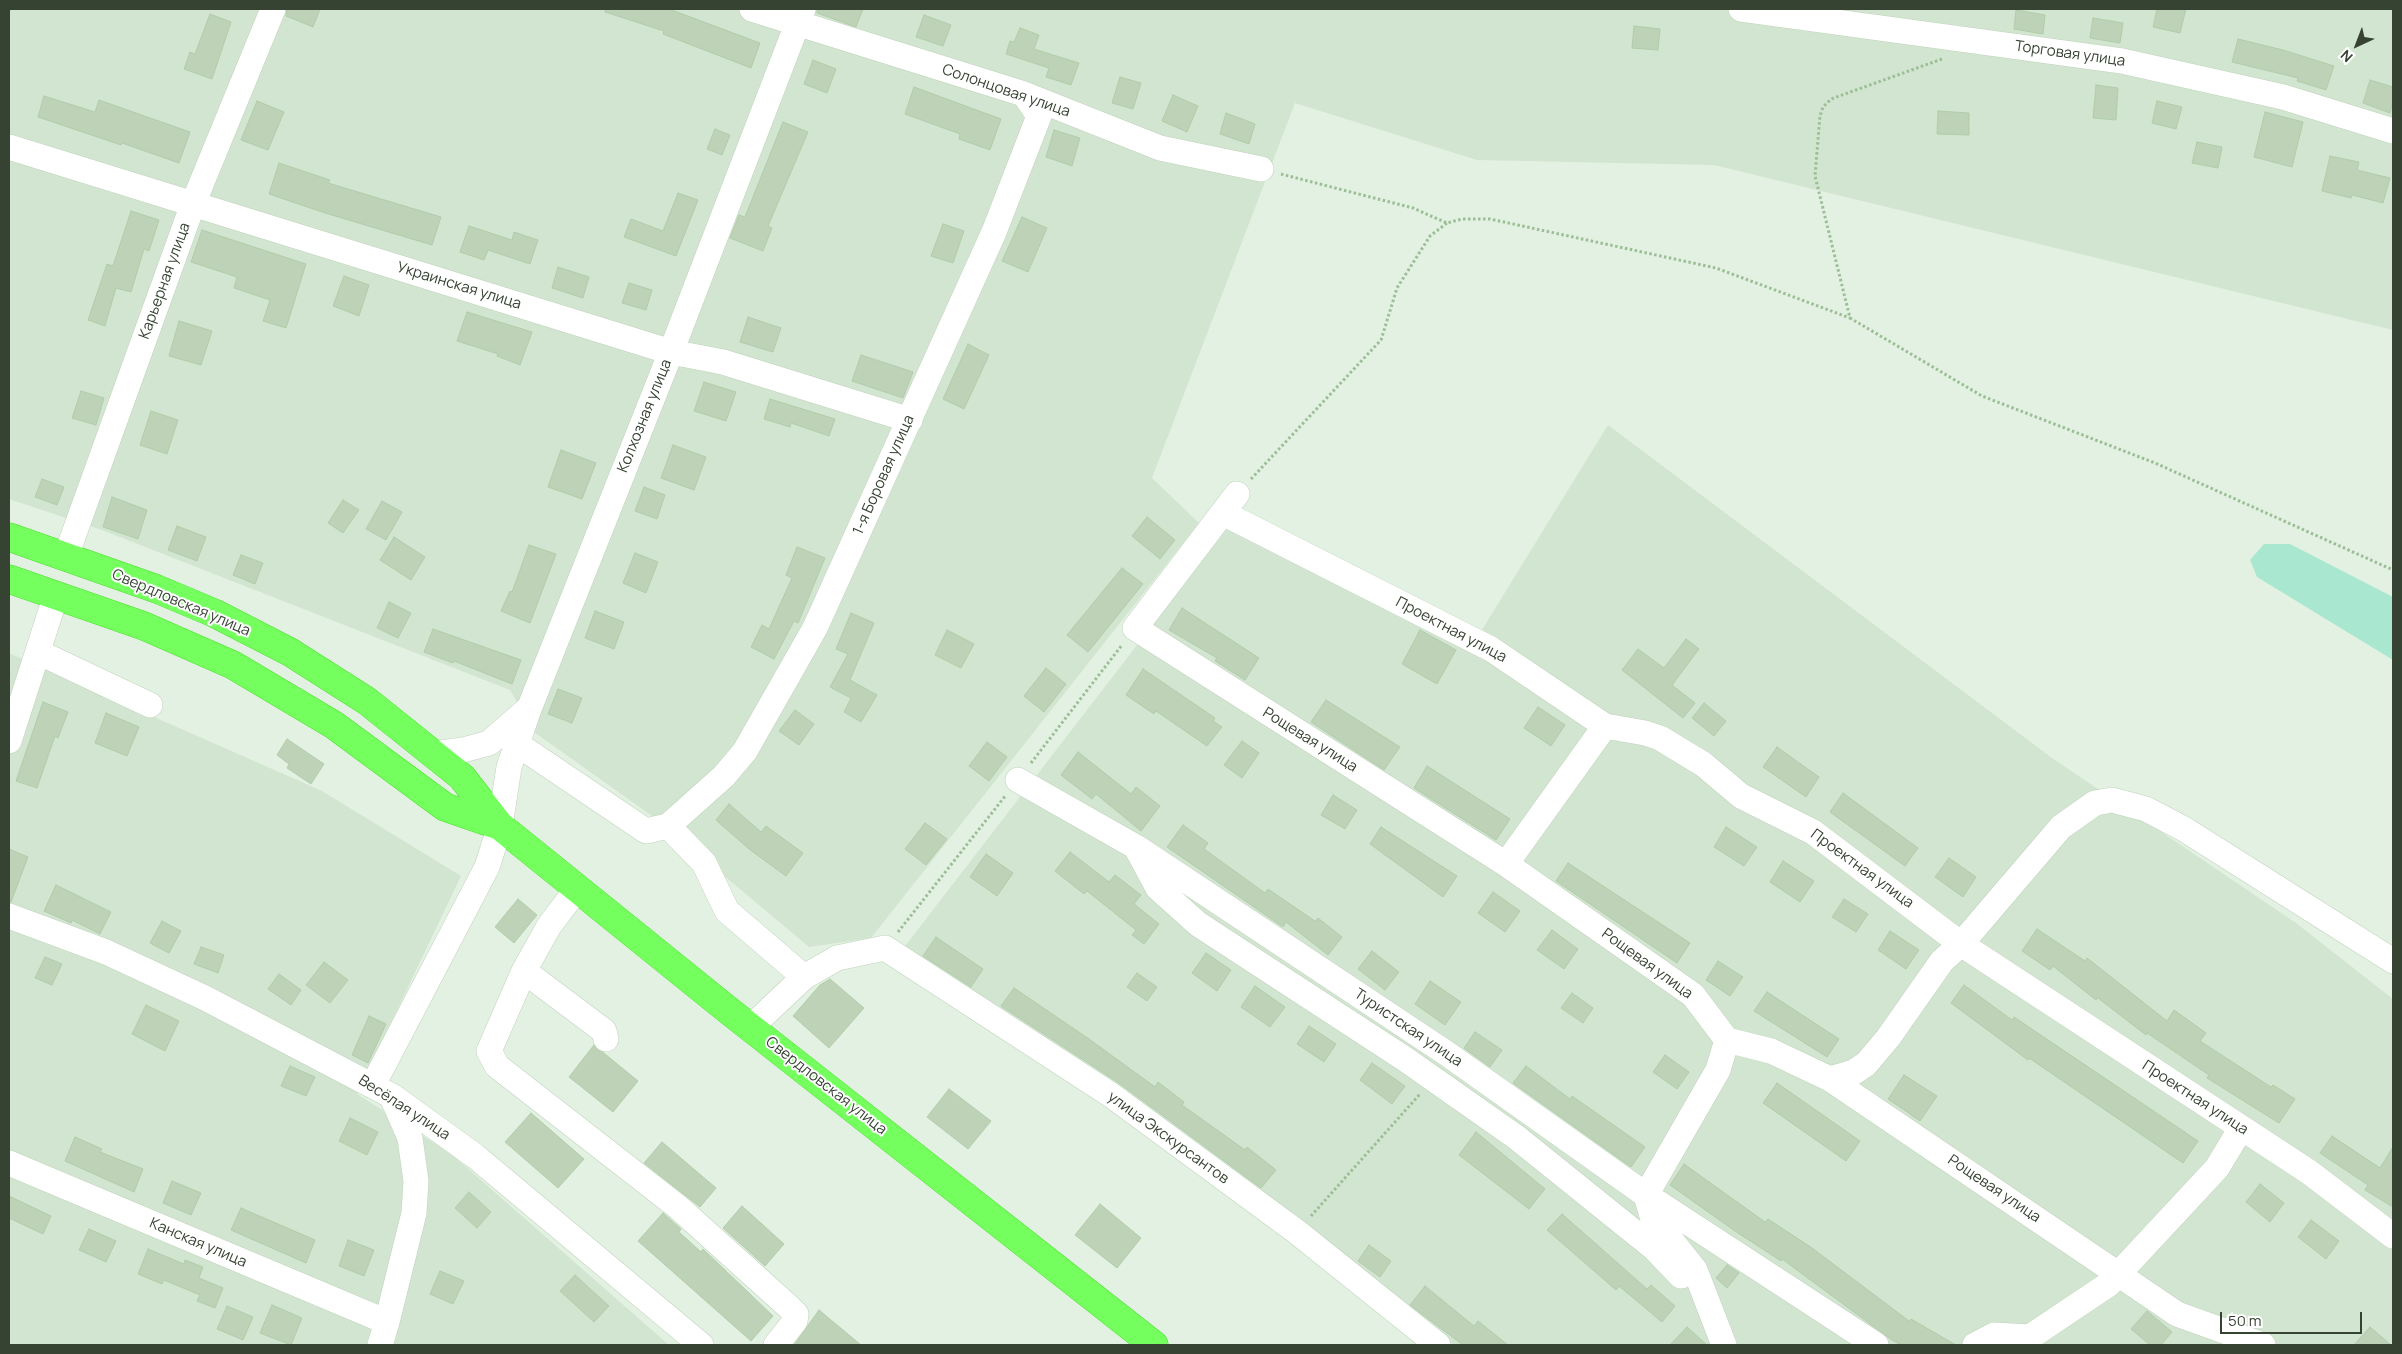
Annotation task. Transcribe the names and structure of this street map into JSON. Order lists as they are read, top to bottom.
{
  "streets": {
    "highway": ["Свердловская улица"],
    "street": [
      "Торговая улица",
      "Солонцовая улица",
      "Карьерная улица",
      "Украинская улица",
      "Колхозная улица",
      "1-я Боровая улица",
      "Проектная улица",
      "Рощевая улица",
      "Туристская улица",
      "Весёлая улица",
      "улица Экскурсантов",
      "Канская улица"
    ]
  },
  "crossings": [
    ["Солонцовая улица", "Колхозная улица"],
    ["Солонцовая улица", "1-я Боровая улица"],
    ["Карьерная улица", "Украинская улица"],
    ["Карьерная улица", "Свердловская улица"],
    ["Украинская улица", "Колхозная улица"],
    ["Украинская улица", "1-я Боровая улица"],
    ["Колхозная улица", "Свердловская улица"],
    ["Колхозная улица", "Весёлая улица"],
    ["Проектная улица", "Рощевая улица"]
  ],
  "scale_bar": "50 m",
  "north": "bottom left"
}
